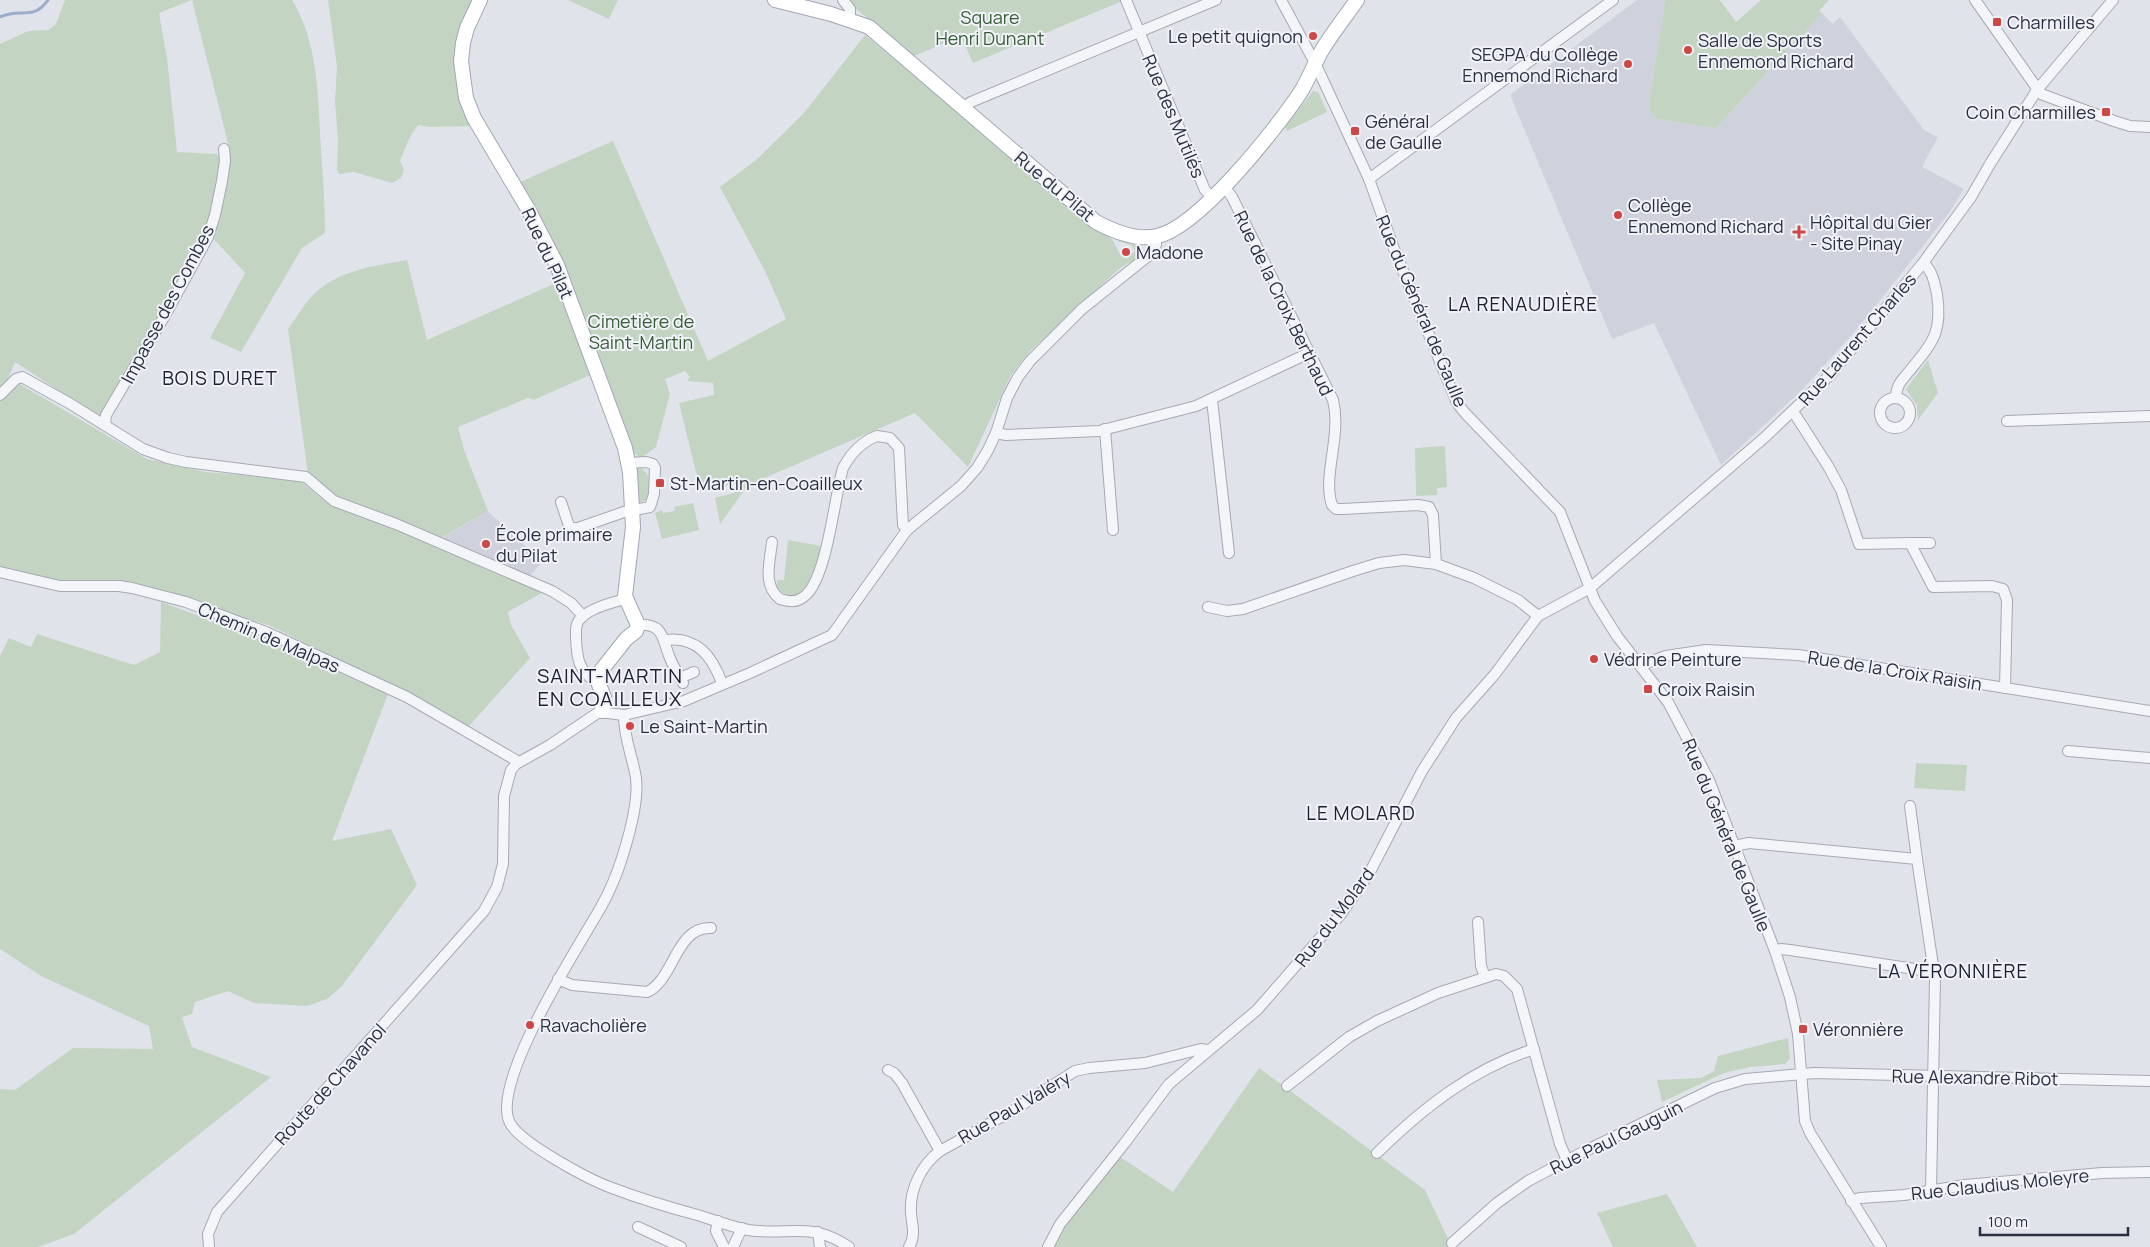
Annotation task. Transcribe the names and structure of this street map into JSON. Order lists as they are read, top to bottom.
{
  "streets": {
    "main road": ["Rue du Pilat"],
    "street": [
      "Rue des Mutilés",
      "Rue de la Croix Berthaud",
      "Impasse des Combes",
      "Rue du Général de Gaulle",
      "Rue Laurent Charles",
      "Chemin de Malpas",
      "Rue de la Croix Raisin",
      "Rue du Molard",
      "Rue Alexandre Ribot",
      "Route de Chavanol",
      "Rue Paul Valéry",
      "Rue Paul Gauguin",
      "Rue Claudius Moleyre"
    ]
  },
  "crossings": [
    ["Rue du Général de Gaulle", "Rue Laurent Charles"],
    ["Rue du Général de Gaulle", "Rue de la Croix Raisin"],
    ["Rue du Général de Gaulle", "Rue du Molard"],
    ["Rue du Général de Gaulle", "Rue Alexandre Ribot"],
    ["Rue du Général de Gaulle", "Rue Paul Gauguin"],
    ["Rue du Général de Gaulle", "Rue Claudius Moleyre"],
    ["Rue Laurent Charles", "Rue du Molard"],
    ["Chemin de Malpas", "Route de Chavanol"],
    ["Rue du Molard", "Rue Paul Valéry"],
    ["Rue Alexandre Ribot", "Rue Paul Gauguin"]
  ],
  "districts": [
    "LA RENAUDIÈRE",
    "BOIS DURET",
    "SAINT-MARTIN EN COAILLEUX",
    "LE MOLARD",
    "LA VÉRONNIÈRE"
  ],
  "parks": ["Square Henri Dunant", "Cimetière de Saint-Martin"],
  "places": {
    "transit": [
      "Charmilles",
      "Coin Charmilles",
      "Général de Gaulle",
      "St-Martin-en-Coailleux",
      "Croix Raisin",
      "Véronnière"
    ],
    "other": [
      "Le petit quignon",
      "Salle de Sports Ennemond Richard",
      "SEGPA du Collège Ennemond Richard",
      "Collège Ennemond Richard",
      "Madone",
      "École primaire du Pilat",
      "Védrine Peinture",
      "Le Saint-Martin",
      "Ravacholière"
    ],
    "health": ["Hôpital du Gier - Site Pinay"]
  },
  "scale_bar": "100 m"
}
